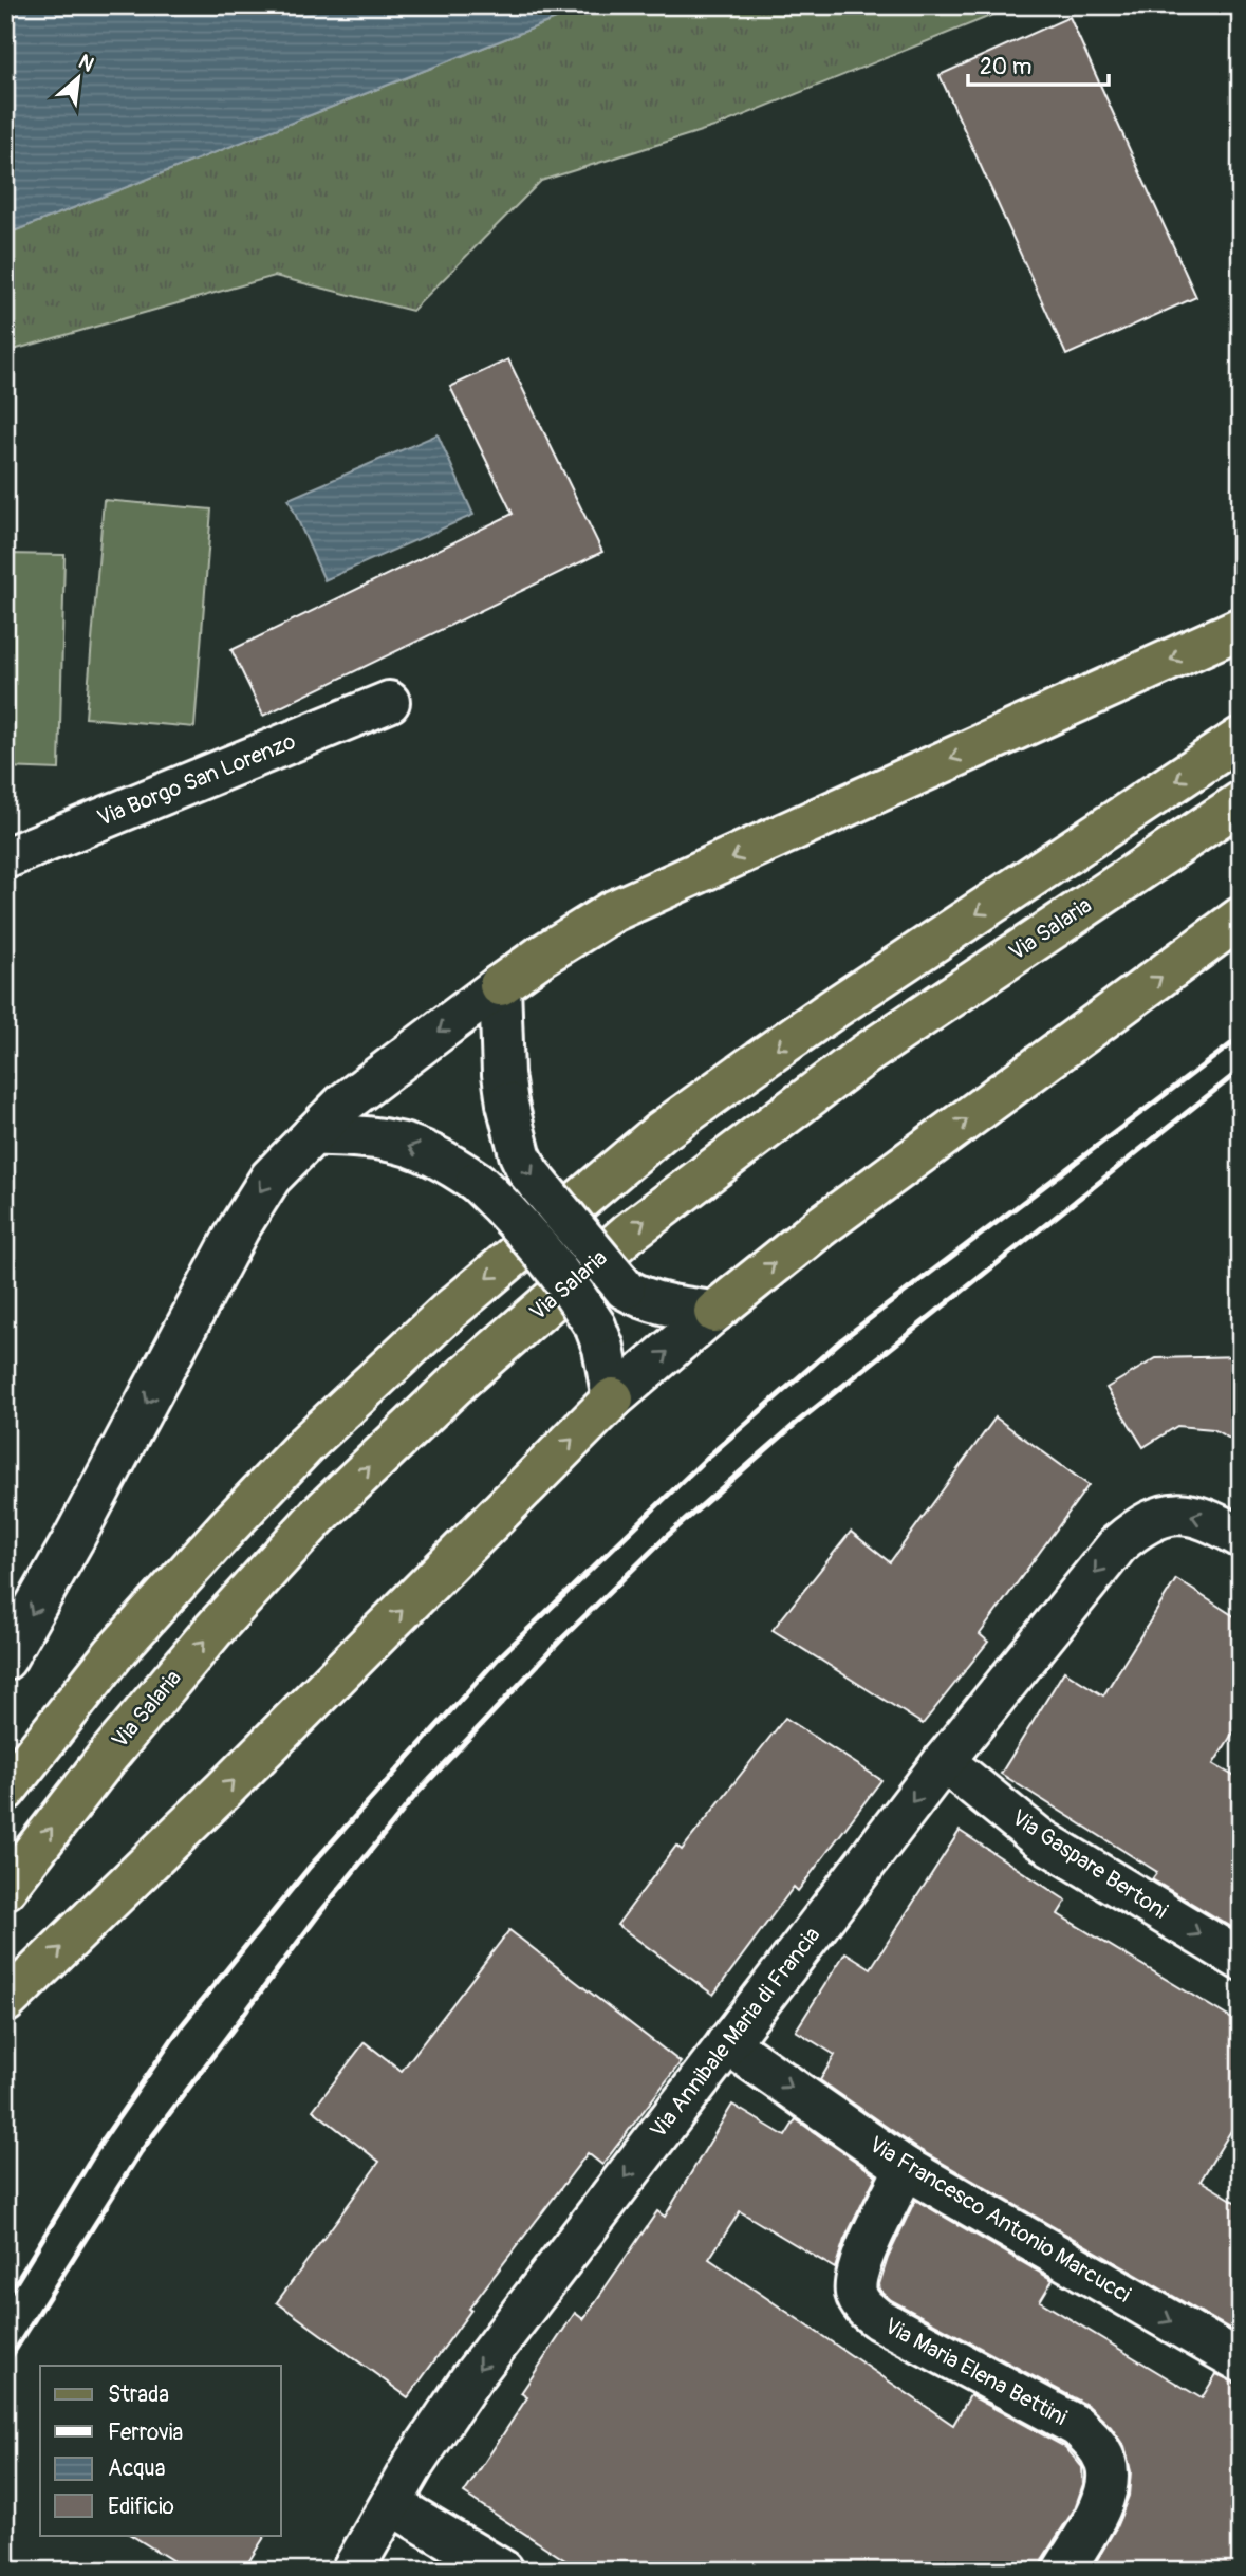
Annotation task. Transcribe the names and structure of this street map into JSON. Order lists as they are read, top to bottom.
{
  "streets": {
    "main road": ["Via Salaria"],
    "street": [
      "Via Borgo San Lorenzo",
      "Via Gaspare Bertoni",
      "Via Annibale Maria di Francia",
      "Via Francesco Antonio Marcucci",
      "Via Maria Elena Bettini"
    ]
  },
  "crossings": [
    ["Via Gaspare Bertoni", "Via Annibale Maria di Francia"],
    ["Via Annibale Maria di Francia", "Via Francesco Antonio Marcucci"],
    ["Via Francesco Antonio Marcucci", "Via Maria Elena Bettini"]
  ],
  "one_way": ["Via Gaspare Bertoni", "Via Annibale Maria di Francia", "Via Francesco Antonio Marcucci"],
  "legend": [
    "Strada",
    "Ferrovia",
    "Acqua",
    "Edificio"
  ],
  "scale_bar": "20 m",
  "north": "top right"
}
